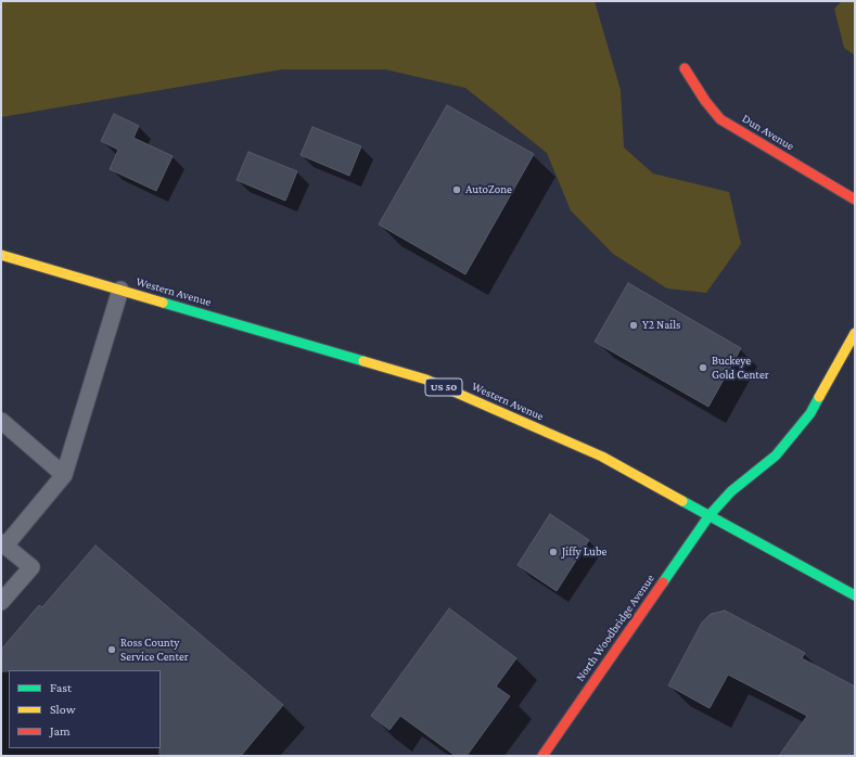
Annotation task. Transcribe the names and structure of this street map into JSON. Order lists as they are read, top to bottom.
{
  "streets": {
    "main road": [
      "Dun Avenue",
      "Western Avenue",
      "US 50",
      "North Woodbridge Avenue"
    ]
  },
  "crossings": [
    ["Western Avenue", "North Woodbridge Avenue"]
  ],
  "places": [
    "AutoZone",
    "Y2 Nails",
    "Buckeye Gold Center",
    "Jiffy Lube",
    "Ross County Service Center"
  ],
  "legend": ["Fast", "Slow", "Jam"]
}
